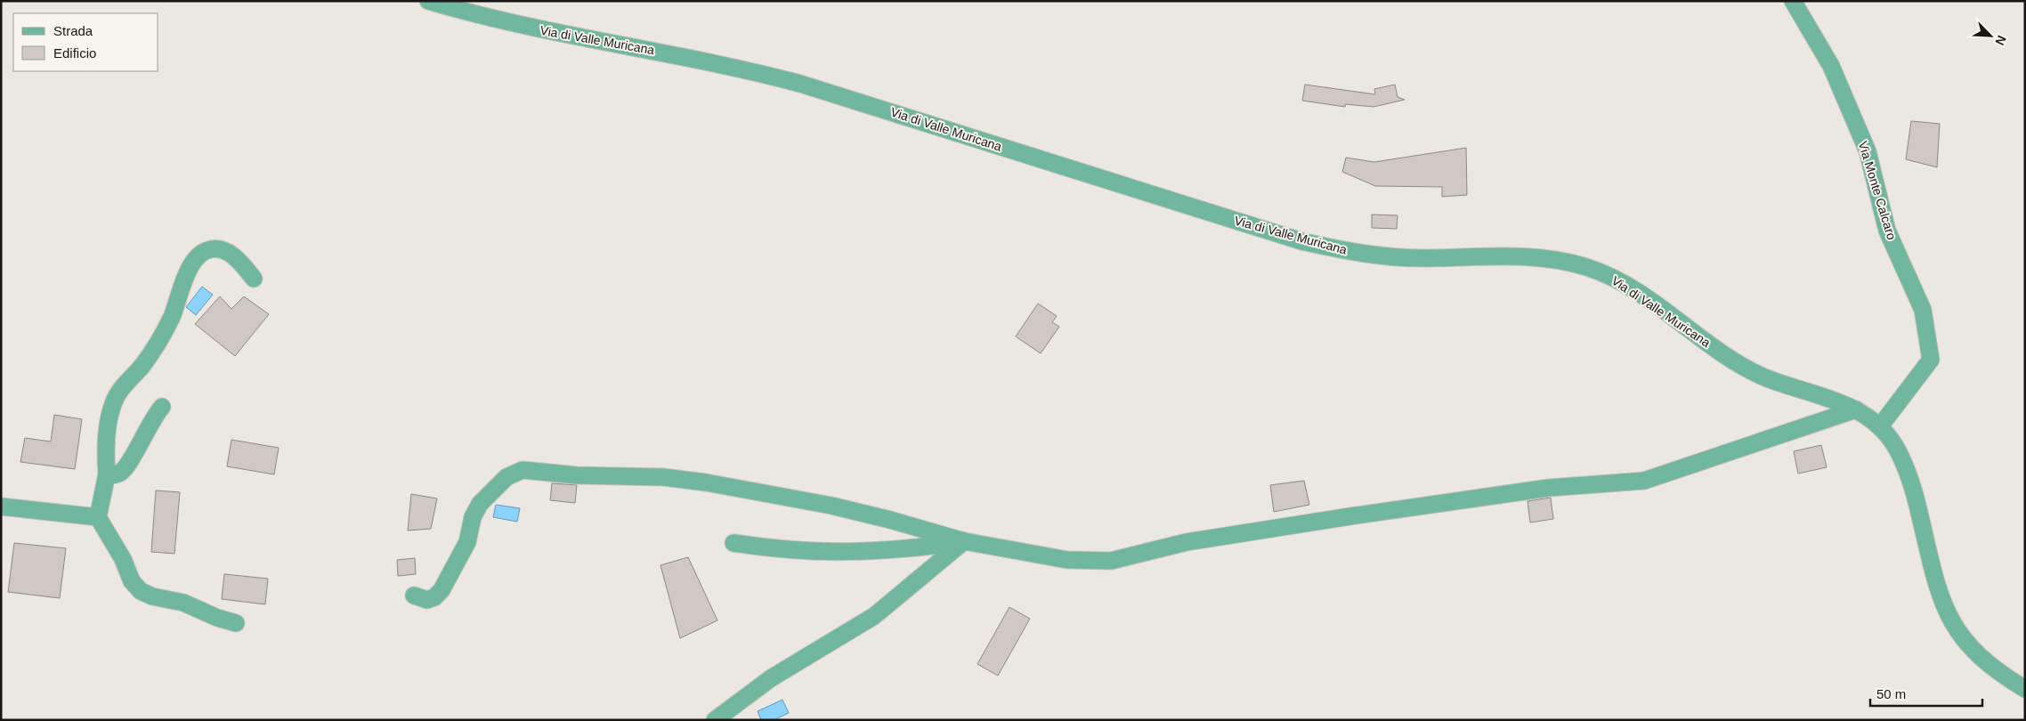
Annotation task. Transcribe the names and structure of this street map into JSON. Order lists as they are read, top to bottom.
{
  "streets": {
    "street": ["Via di Valle Muricana", "Via Monte Calcaro"]
  },
  "crossings": [
    ["Via di Valle Muricana", "Via Monte Calcaro"]
  ],
  "legend": ["Strada", "Edificio"],
  "scale_bar": "50 m",
  "north": "bottom right"
}
